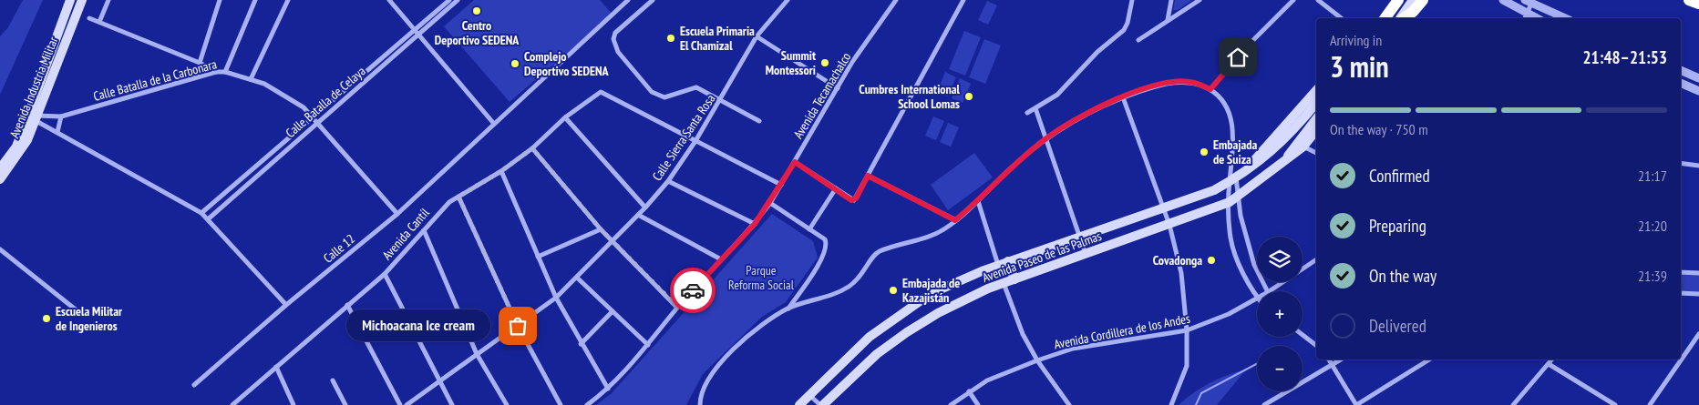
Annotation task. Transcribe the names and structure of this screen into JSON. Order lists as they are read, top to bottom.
{
  "streets": {
    "main road": ["Avenida Industria Militar", "Avenida Paseo de las Palmas"],
    "street": [
      "Calle Batalla de la Carbonara",
      "Avenida Tecamachalco",
      "Calle Batalla de Celaya",
      "Calle Sierra Santa Rosa",
      "Avenida Cantíl",
      "Calle 12",
      "Avenida Cordillera de los Andes"
    ]
  },
  "crossings": [
    ["Calle Batalla de la Carbonara", "Avenida Industria Militar"],
    ["Calle Batalla de la Carbonara", "Calle Batalla de Celaya"],
    ["Calle Batalla de la Carbonara", "Calle 12"],
    ["Calle Sierra Santa Rosa", "Avenida Cantíl"]
  ],
  "parks": ["Parque Reforma Social"],
  "places": [
    "Centro Deportivo SEDENA",
    "Escuela Primaria El Chamizal",
    "Summit Montessori",
    "Complejo Deportivo SEDENA",
    "Cumbres International School Lomas",
    "Embajada de Suiza",
    "Covadonga",
    "Embajada de Kazajistán",
    "Escuela Militar de Ingenieros",
    "Michoacana Ice cream"
  ],
  "page": {
    "heading": ["3 min", "Arriving in", "21:48–21:53"],
    "bar": "On the way · 750 m",
    "list": [
      ["Confirmed", "21:17"],
      ["Preparing", "21:20"],
      ["On the way", "21:39"],
      "Delivered"
    ],
    "map_buttons": ["+", "−"],
    "bubble": "Michoacana Ice cream"
  }
}
